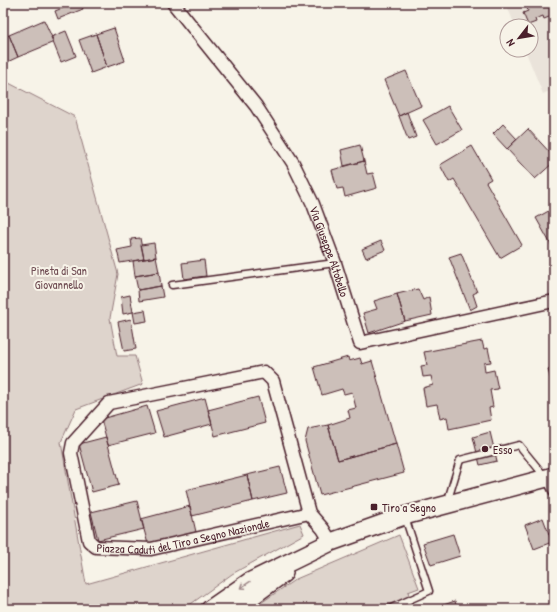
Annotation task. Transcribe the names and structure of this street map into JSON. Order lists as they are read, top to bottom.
{
  "streets": {
    "street": ["Via Giuseppe Altobello", "Piazza Caduti del Tiro a Segno Nazionale"]
  },
  "parks": ["Pineta di San Giovannello"],
  "places": {
    "other": ["Esso"],
    "transit": ["Tiro a Segno"]
  },
  "north": "bottom left"
}
